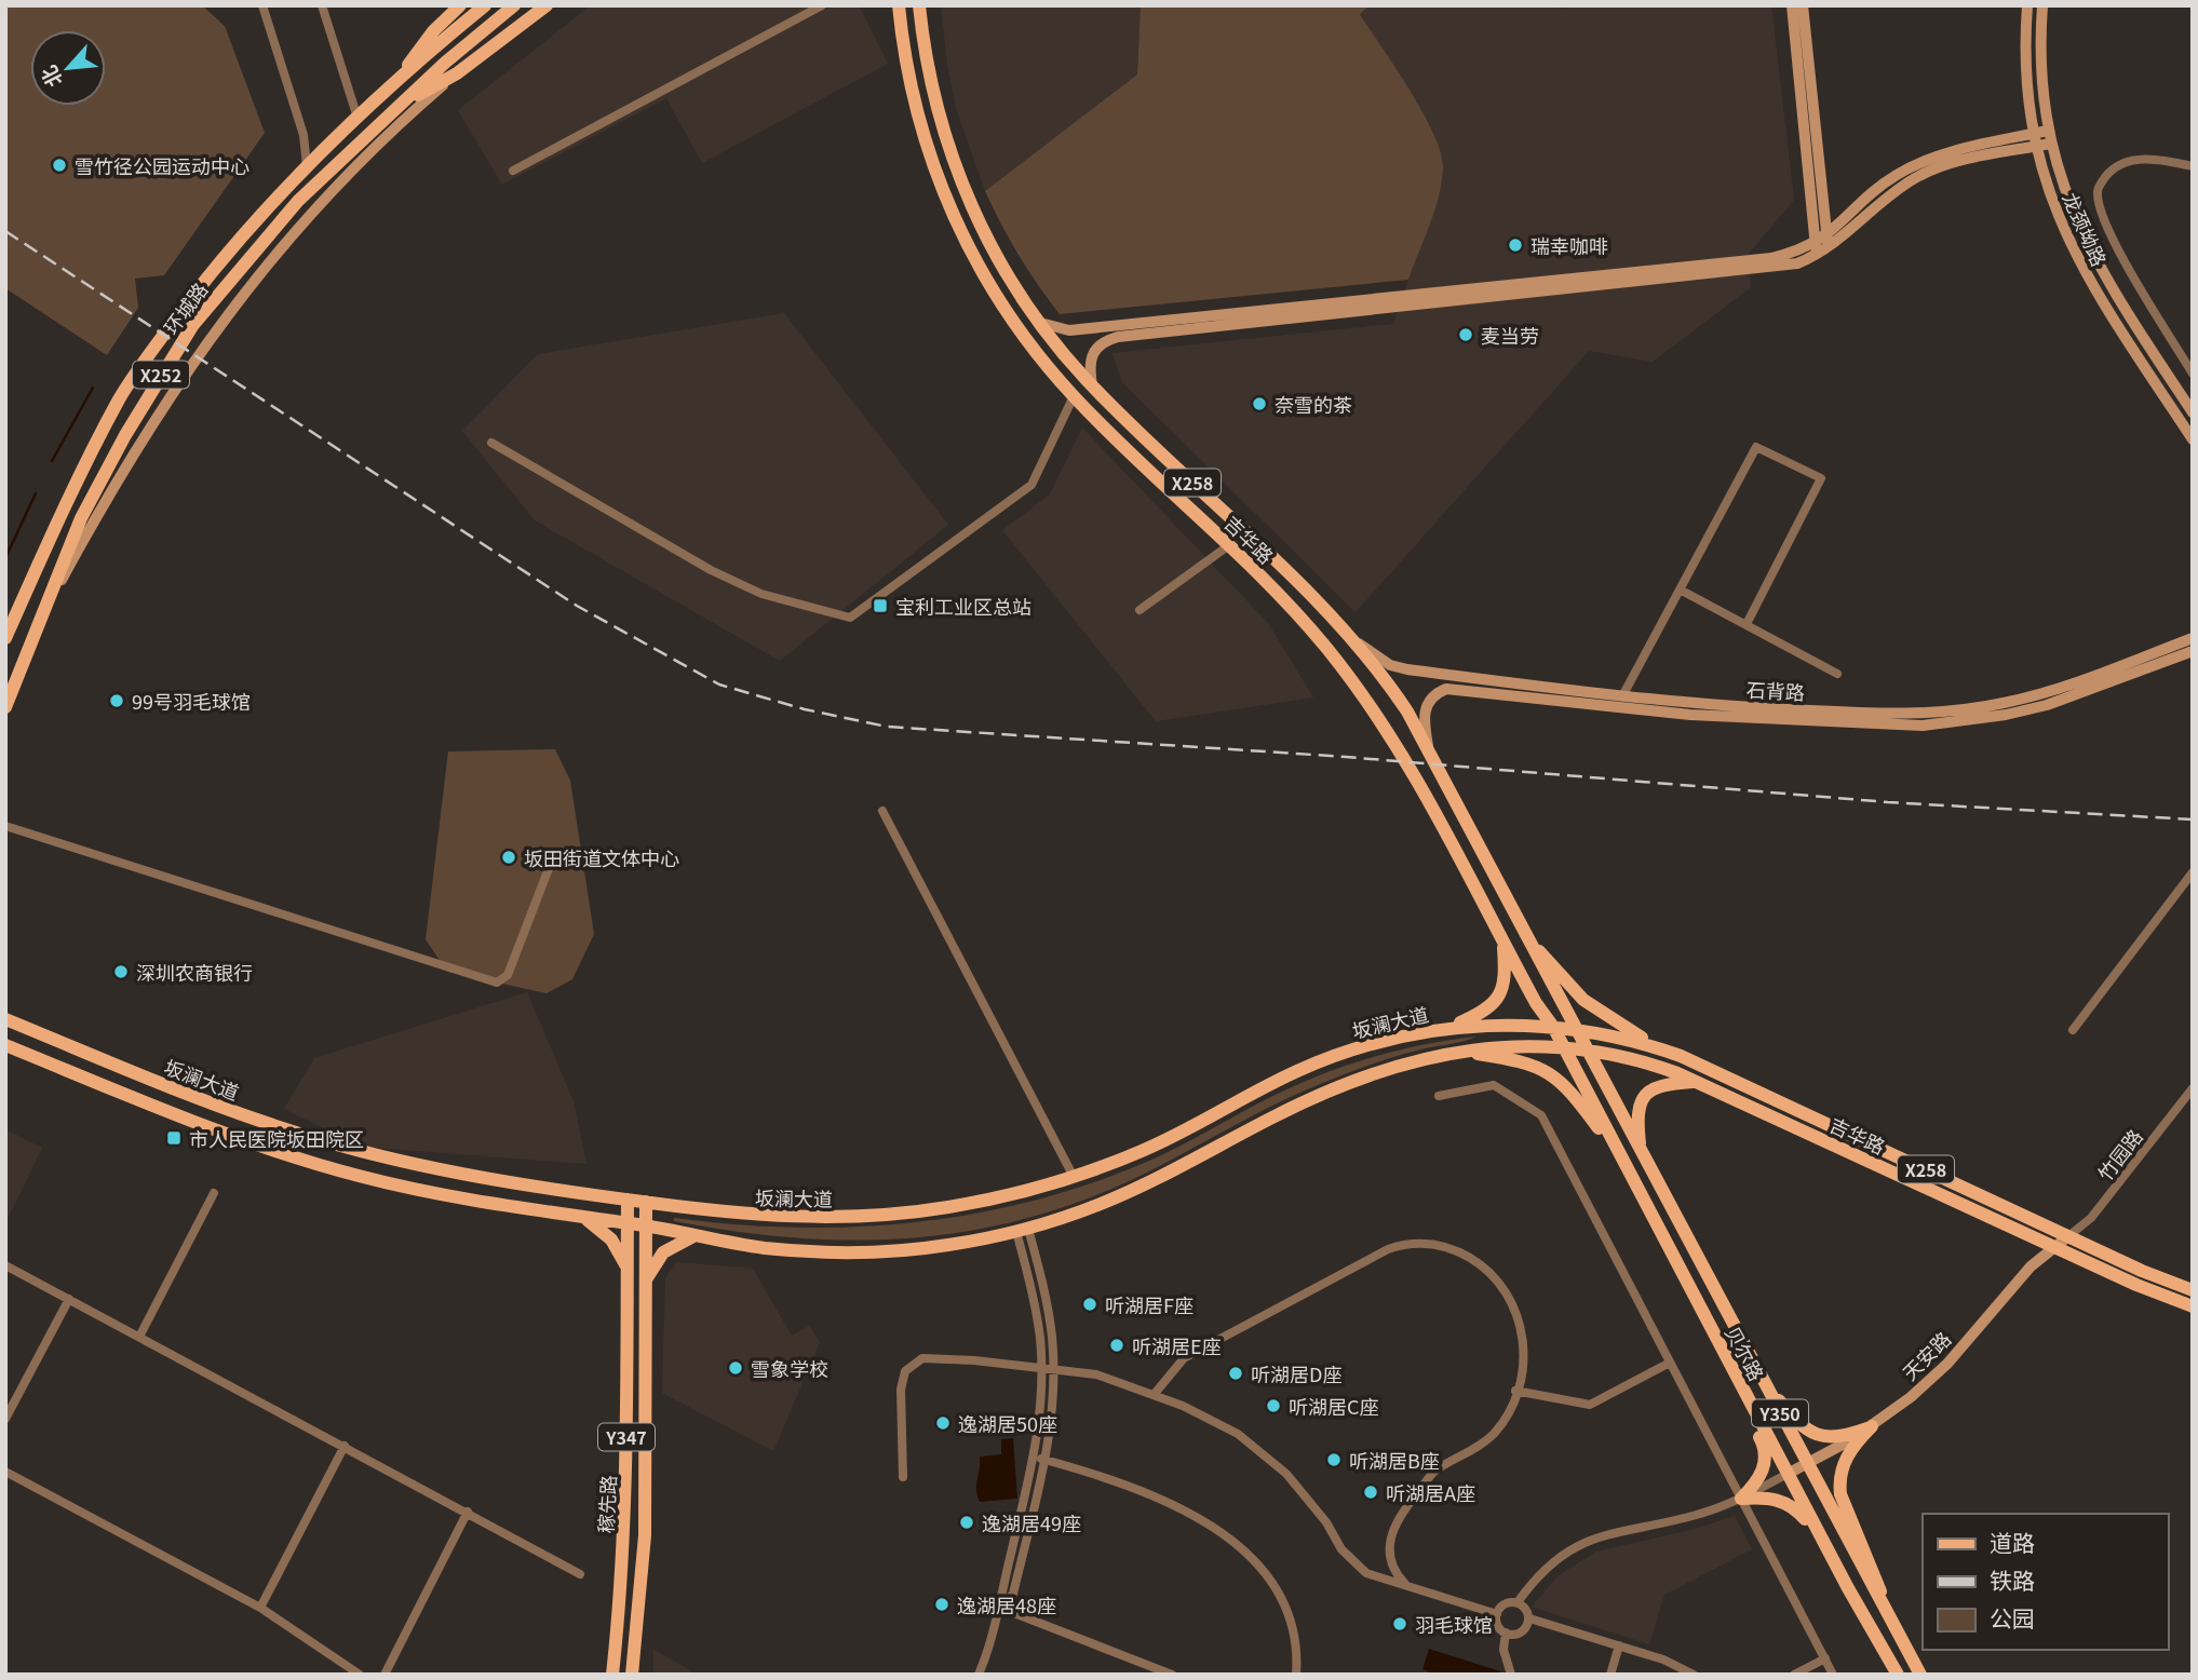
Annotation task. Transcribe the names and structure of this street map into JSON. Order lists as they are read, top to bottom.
{
  "streets": {
    "main road": [
      "龙颈坳路",
      "环城路",
      "X252",
      "X258",
      "吉华路",
      "石背路",
      "坂澜大道",
      "贝尔路",
      "天安路",
      "Y350",
      "Y347",
      "稼先路"
    ],
    "street": ["竹园路"]
  },
  "crossings": [
    ["环城路", "X252"],
    ["X258", "吉华路"],
    ["X258", "坂澜大道"],
    ["吉华路", "石背路"],
    ["吉华路", "坂澜大道"],
    ["吉华路", "竹园路"],
    ["吉华路", "贝尔路"],
    ["吉华路", "天安路"],
    ["坂澜大道", "稼先路"],
    ["竹园路", "天安路"],
    ["贝尔路", "天安路"]
  ],
  "places": {
    "other": [
      "雪竹径公园运动中心",
      "瑞幸咖啡",
      "麦当劳",
      "奈雪的茶",
      "99号羽毛球馆",
      "坂田街道文体中心",
      "深圳农商银行",
      "听湖居F座",
      "听湖居E座",
      "雪象学校",
      "听湖居D座",
      "听湖居C座",
      "逸湖居50座",
      "听湖居B座",
      "听湖居A座",
      "逸湖居49座",
      "逸湖居48座",
      "羽毛球馆"
    ],
    "transit": ["宝利工业区总站", "市人民医院坂田院区"]
  },
  "legend": ["道路", "铁路", "公园"],
  "north": "bottom left"
}
